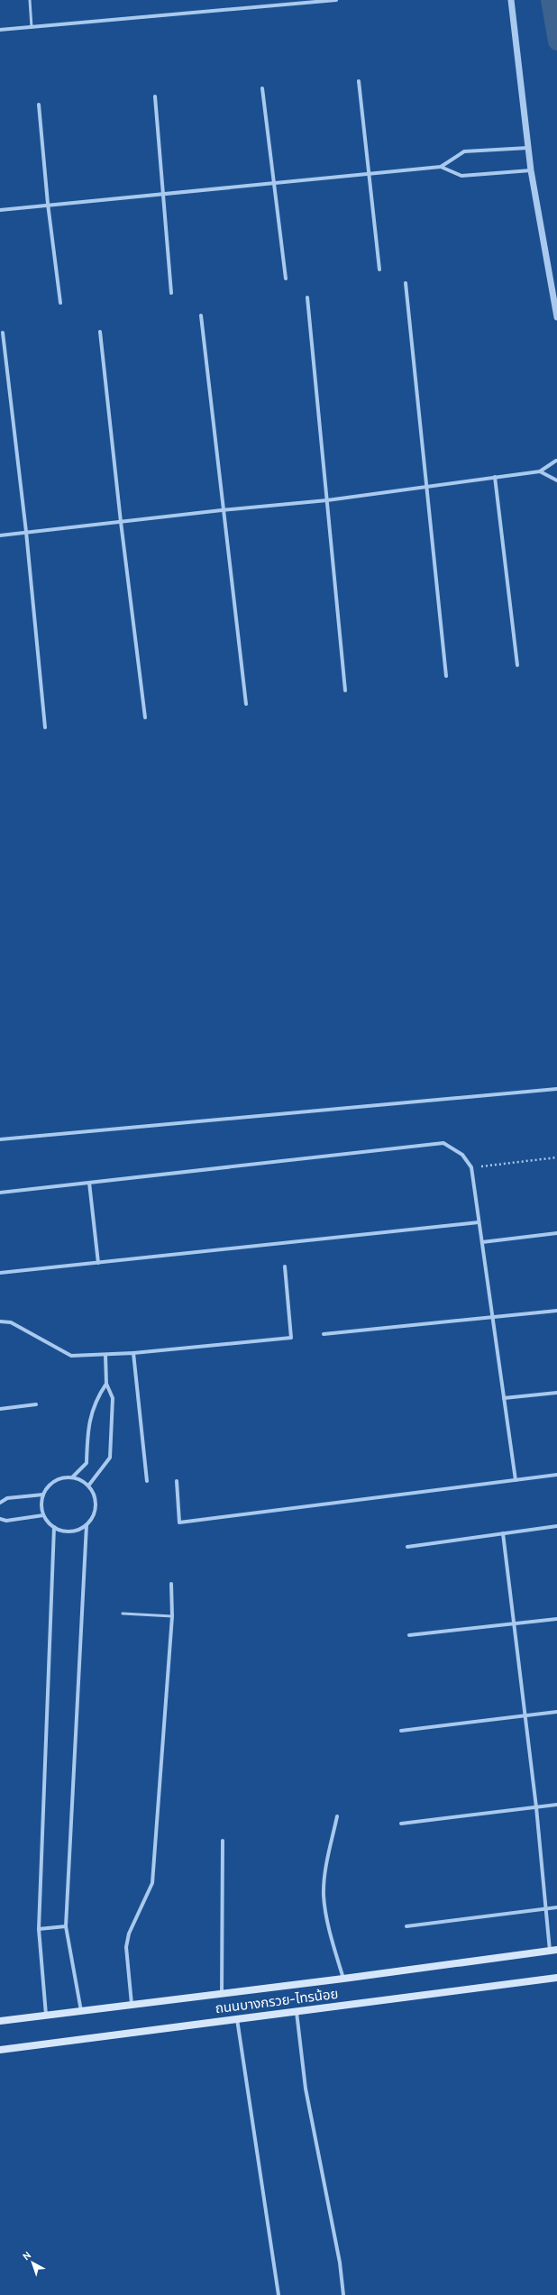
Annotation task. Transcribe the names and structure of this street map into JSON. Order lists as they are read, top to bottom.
{
  "streets": {
    "main road": ["ถนนบางกรวย-ไทรน้อย"]
  },
  "north": "top left"
}
